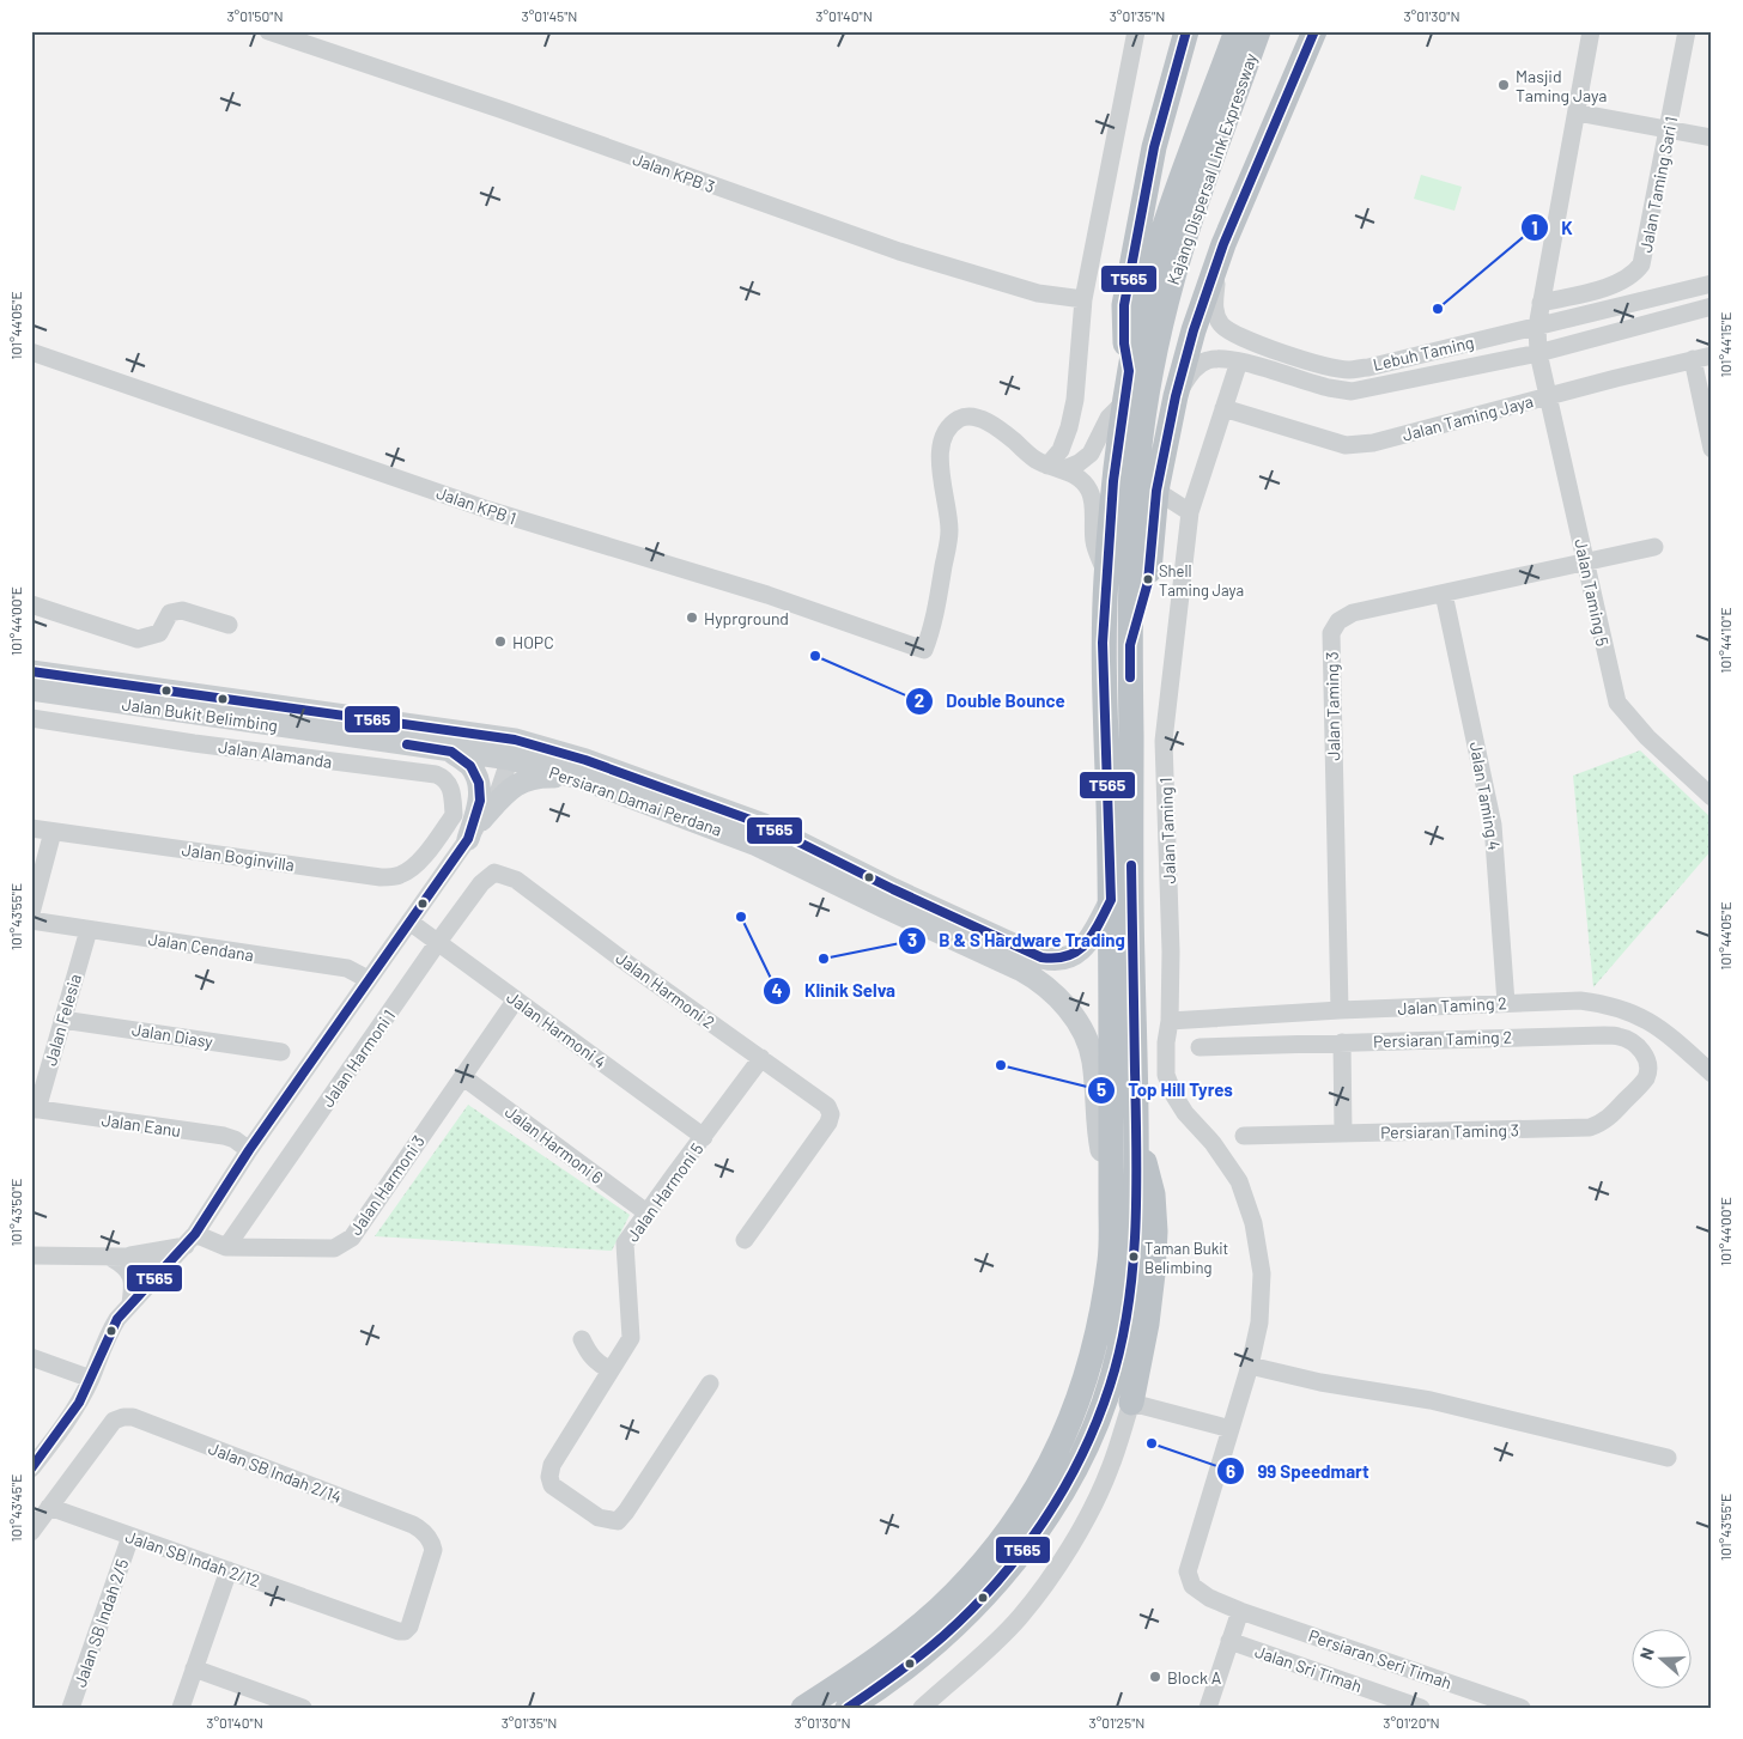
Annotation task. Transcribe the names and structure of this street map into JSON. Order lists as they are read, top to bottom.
{
  "streets": {
    "highway": ["Kajang Dispersal Link Expressway"],
    "main road": ["Jalan Bukit Belimbing", "Persiaran Damai Perdana"],
    "street": [
      "Jalan KPB 3",
      "Jalan Taming Sari 1",
      "Lebuh Taming",
      "Jalan Taming Jaya",
      "Jalan KPB 1",
      "Jalan Taming 5",
      "Jalan Taming 3",
      "Jalan Alamanda",
      "Jalan Taming 4",
      "Jalan Taming 1",
      "Jalan Boginvilla",
      "Jalan Cendana",
      "Jalan Harmoni 2",
      "Jalan Taming 2",
      "Jalan Felesia",
      "Jalan Harmoni 4",
      "Jalan Diasy",
      "Persiaran Taming 2",
      "Jalan Harmoni 1",
      "Jalan Eanu",
      "Persiaran Taming 3",
      "Jalan Harmoni 6",
      "Jalan Harmoni 3",
      "Jalan Harmoni 5",
      "Jalan SB Indah 2/14",
      "Jalan SB Indah 2/12",
      "Jalan SB Indah 2/5",
      "Persiaran Seri Timah",
      "Jalan Sri Timah"
    ]
  },
  "crossings": [
    ["Kajang Dispersal Link Expressway", "Persiaran Damai Perdana"],
    ["Jalan Taming Sari 1", "Jalan Taming 5"],
    ["Lebuh Taming", "Jalan Taming 5"],
    ["Lebuh Taming", "Jalan Taming 1"],
    ["Jalan Taming Jaya", "Jalan Taming 5"],
    ["Jalan Taming Jaya", "Jalan Taming 1"],
    ["Jalan Taming 5", "Jalan Taming 3"],
    ["Jalan Taming 3", "Jalan Taming 4"],
    ["Jalan Taming 3", "Jalan Taming 2"],
    ["Jalan Bukit Belimbing", "Persiaran Damai Perdana"],
    ["Jalan Alamanda", "Jalan Boginvilla"],
    ["Jalan Taming 4", "Jalan Taming 2"],
    ["Jalan Taming 1", "Jalan Taming 2"],
    ["Jalan Taming 1", "Persiaran Seri Timah"],
    ["Jalan Cendana", "Jalan Felesia"],
    ["Jalan Harmoni 2", "Jalan Harmoni 1"],
    ["Jalan Harmoni 2", "Jalan Harmoni 5"],
    ["Jalan Felesia", "Jalan Diasy"],
    ["Jalan Felesia", "Jalan Eanu"],
    ["Jalan Harmoni 4", "Jalan Harmoni 1"],
    ["Jalan Harmoni 4", "Jalan Harmoni 3"],
    ["Jalan Harmoni 4", "Jalan Harmoni 5"],
    ["Persiaran Taming 2", "Persiaran Taming 3"],
    ["Jalan Harmoni 1", "Jalan Harmoni 3"],
    ["Jalan Harmoni 6", "Jalan Harmoni 3"],
    ["Jalan Harmoni 6", "Jalan Harmoni 5"],
    ["Jalan SB Indah 2/14", "Jalan SB Indah 2/12"],
    ["Jalan SB Indah 2/12", "Jalan SB Indah 2/5"]
  ],
  "places": [
    "Masjid Taming Jaya",
    "K",
    "Shell Taming Jaya",
    "Hyprground",
    "HOPC",
    "Double Bounce",
    "Klinik Selva",
    "B & S Hardware Trading",
    "Top Hill Tyres",
    "Taman Bukit Belimbing",
    "99 Speedmart",
    "Block A"
  ],
  "lines": ["transit line T565"],
  "north": "left",
  "coordinates": [
    "3°01'50\"N",
    "3°01'45\"N",
    "3°01'40\"N",
    "3°01'35\"N",
    "3°01'30\"N",
    "101°44'05\"E",
    "101°44'15\"E",
    "101°44'00\"E",
    "101°44'10\"E",
    "101°43'55\"E",
    "101°43'50\"E",
    "101°43'45\"E",
    "3°01'25\"N",
    "3°01'20\"N"
  ]
}
